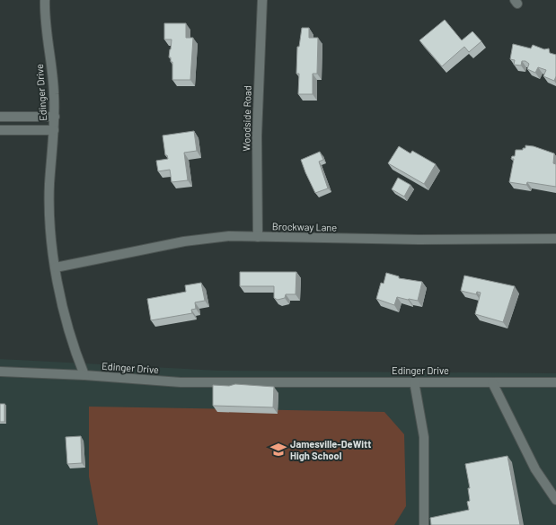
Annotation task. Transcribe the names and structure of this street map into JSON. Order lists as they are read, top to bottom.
{
  "streets": {
    "street": ["Edinger Drive", "Woodside Road", "Brockway Lane"]
  },
  "crossings": [
    ["Edinger Drive", "Brockway Lane"],
    ["Woodside Road", "Brockway Lane"]
  ],
  "places": {
    "school or university": ["Jamesville-DeWitt High School"]
  }
}
